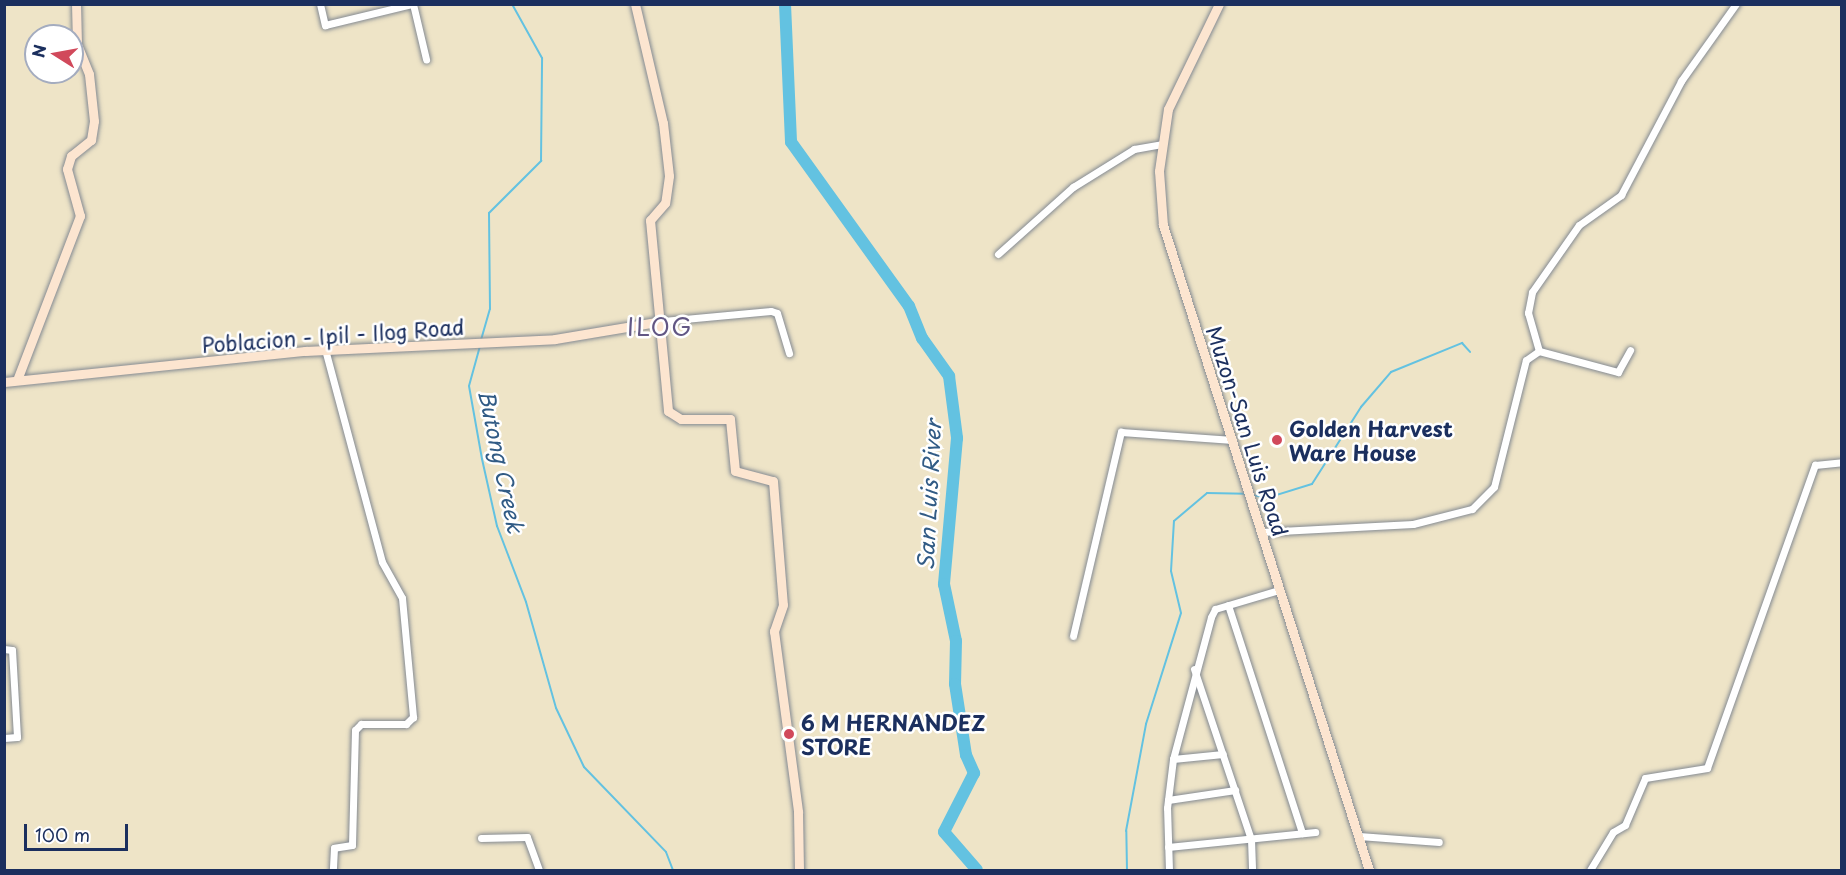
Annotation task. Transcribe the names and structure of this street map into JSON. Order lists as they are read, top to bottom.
{
  "streets": {
    "street": ["Poblacion - Ipil - Ilog Road", "Muzon-San Luis Road"]
  },
  "districts": ["ILOG"],
  "water": ["Butong Creek", "San Luis River"],
  "places": ["Golden Harvest Ware House", "6 M HERNANDEZ STORE"],
  "scale_bar": "100 m",
  "north": "left"
}
